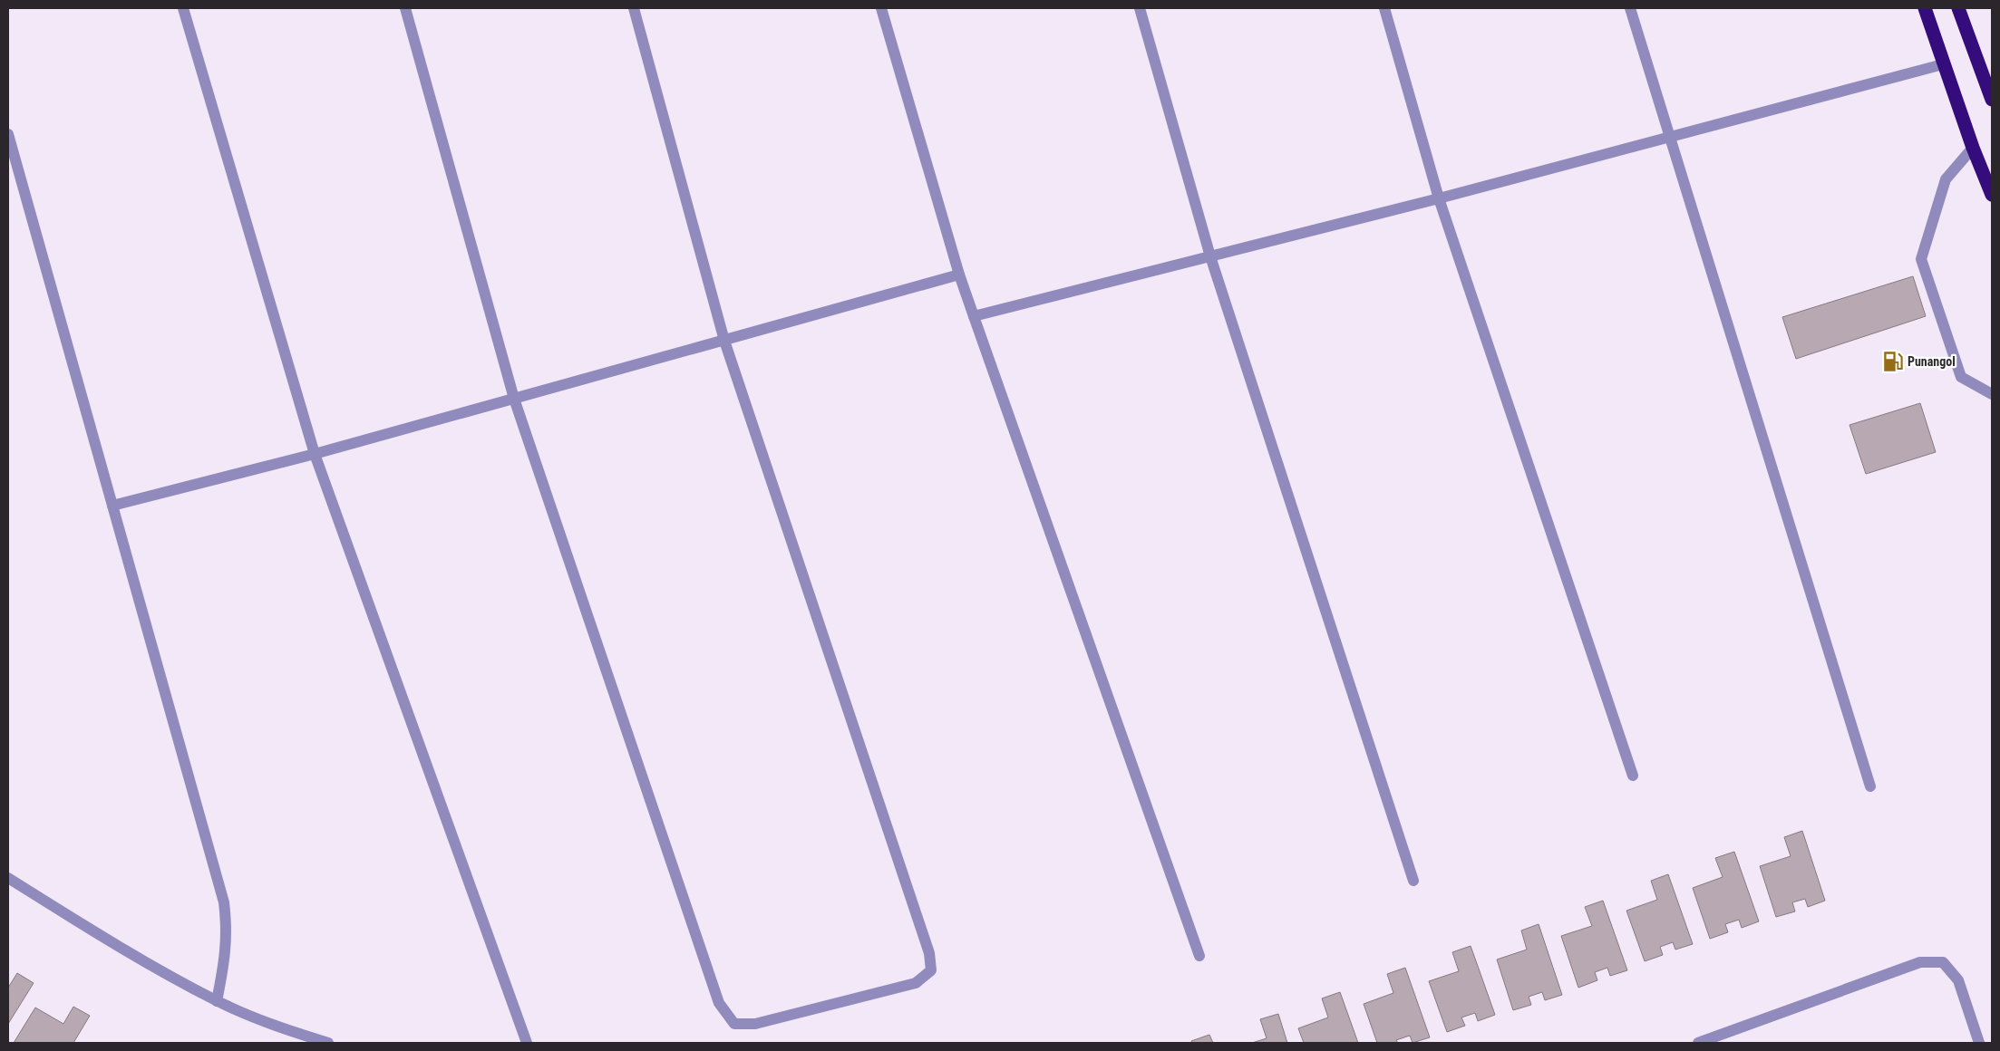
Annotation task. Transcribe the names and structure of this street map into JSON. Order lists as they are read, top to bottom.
{
  "places": {
    "fuel station": ["Punangol"]
  }
}
